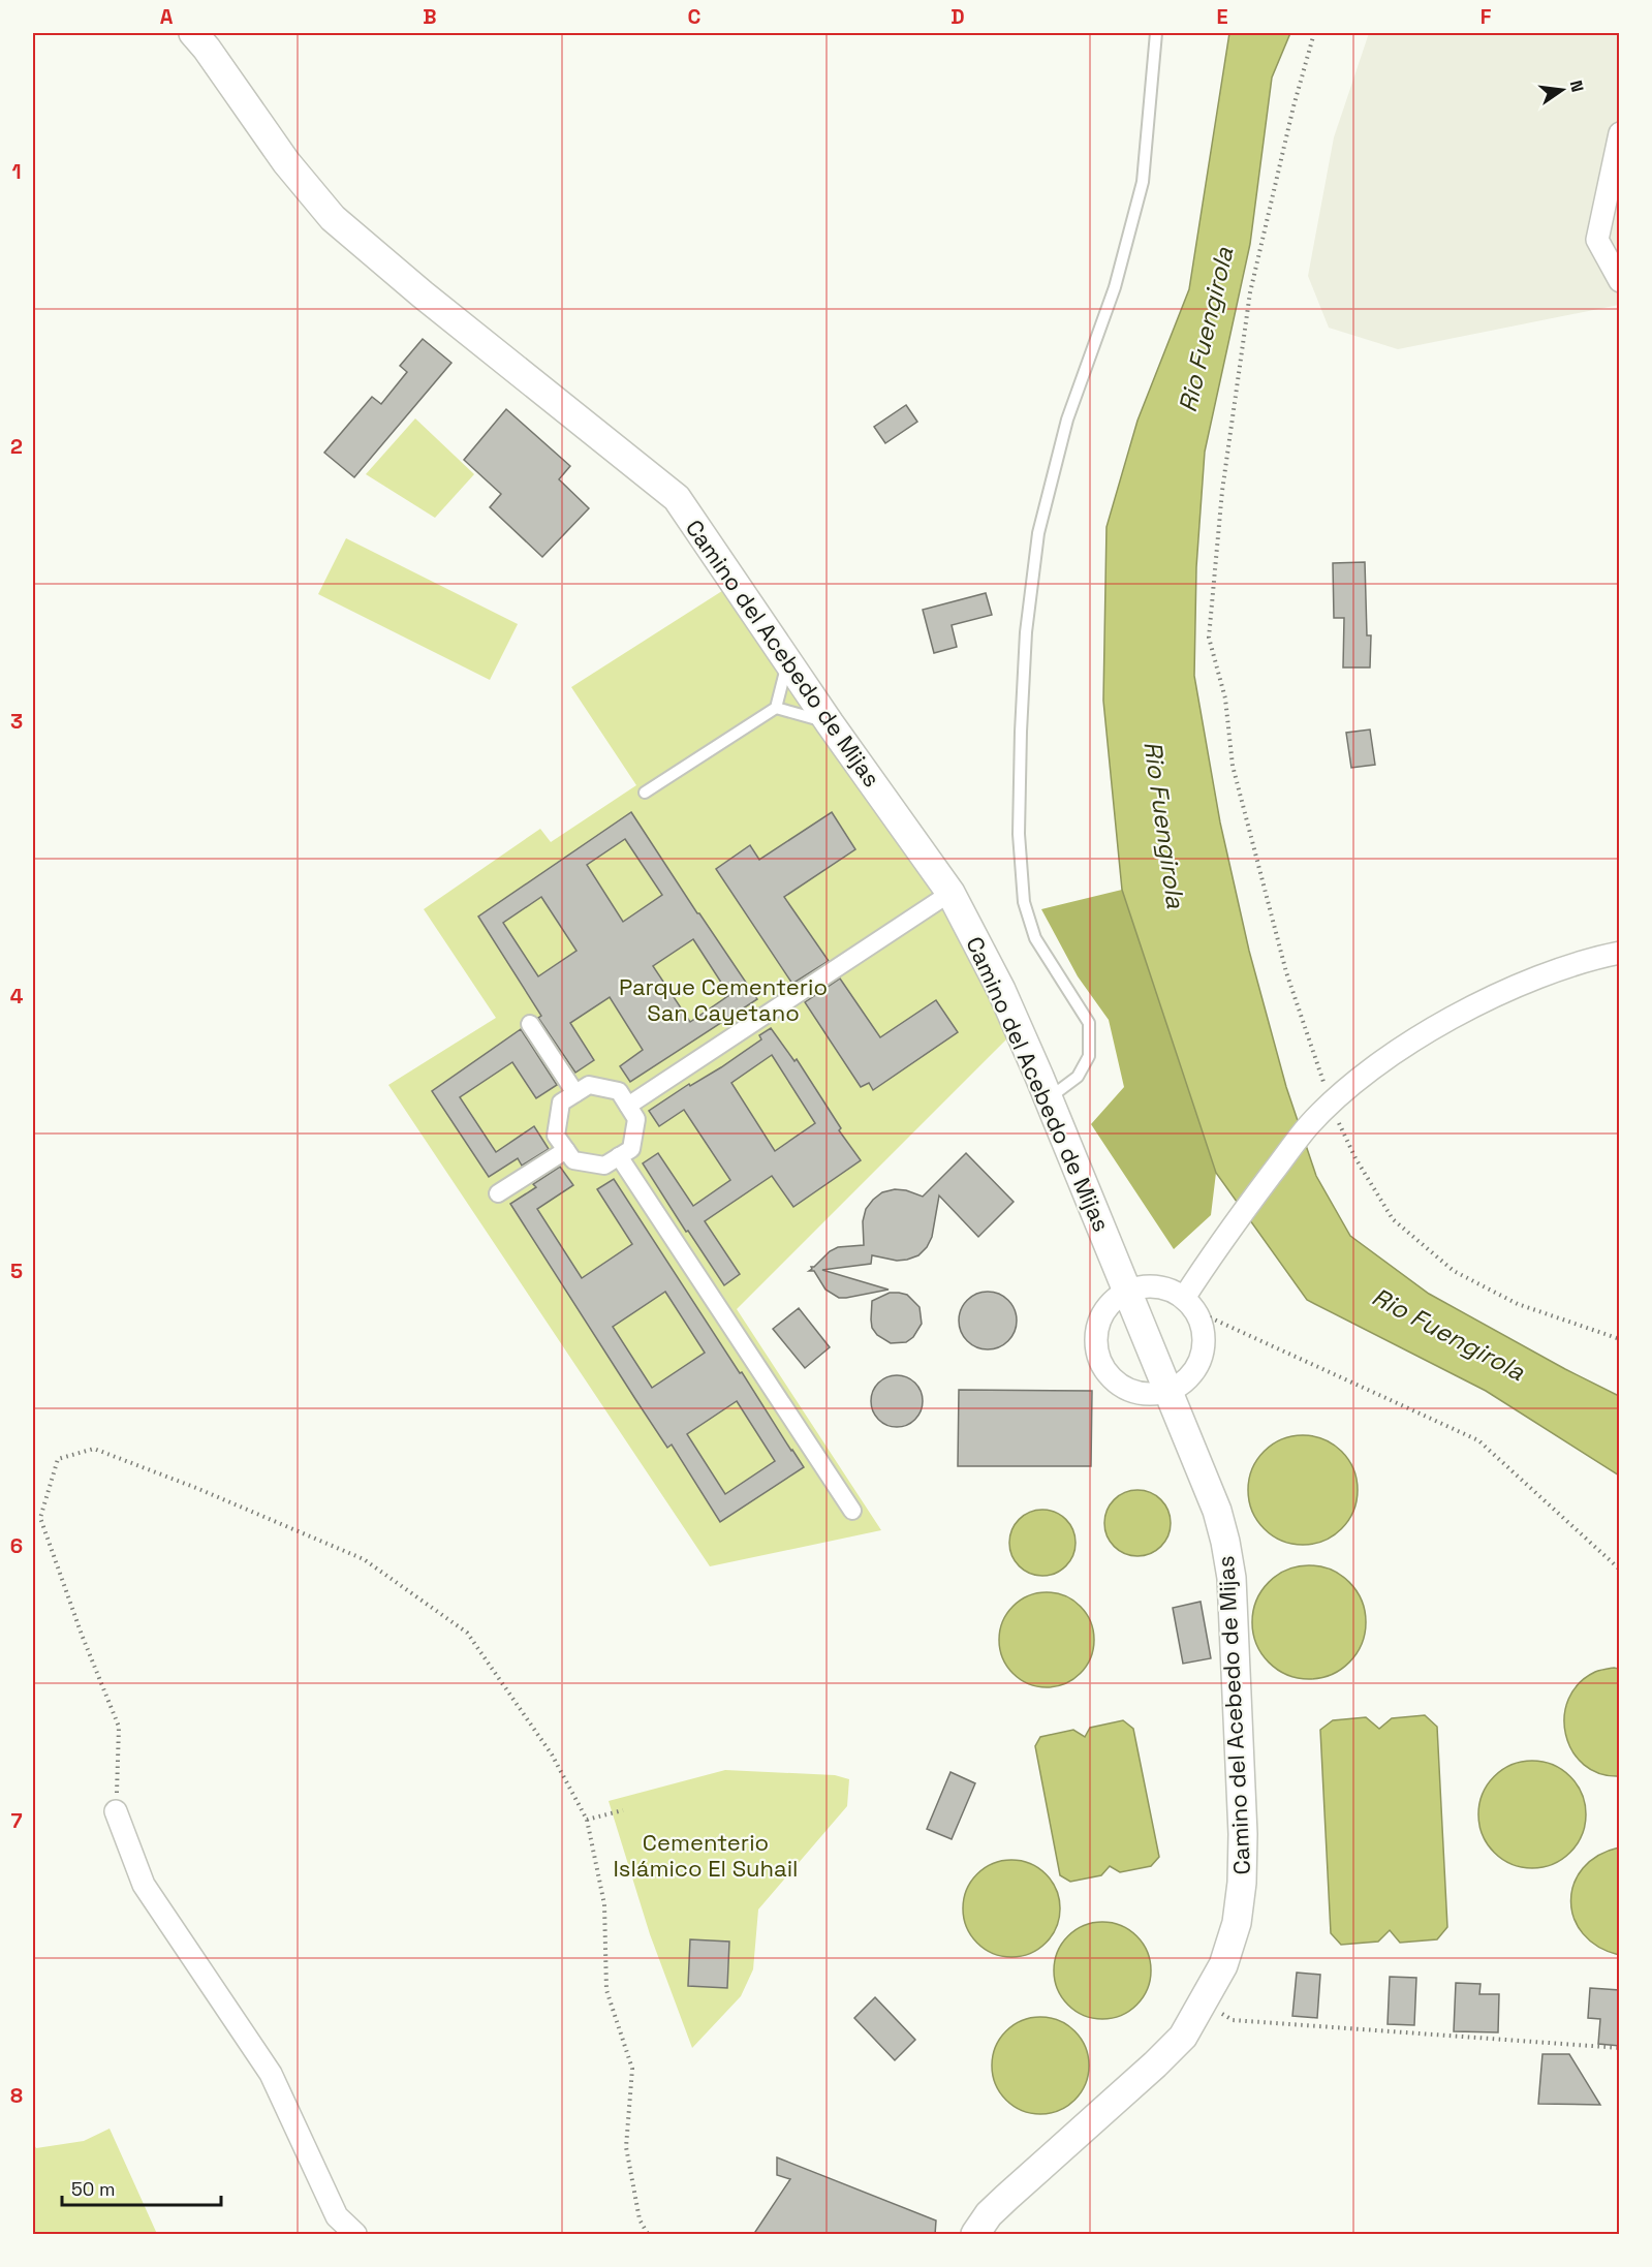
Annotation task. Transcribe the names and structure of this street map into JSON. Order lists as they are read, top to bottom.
{
  "streets": {
    "street": ["Camino del Acebedo de Mijas"]
  },
  "water": ["Rio Fuengirola"],
  "parks": ["Parque Cementerio San Cayetano", "Cementerio Islámico El Suhail"],
  "scale_bar": "50 m",
  "north": "right",
  "grid": {
    "columns": [
      "A",
      "B",
      "C",
      "D",
      "E",
      "F"
    ],
    "rows": [
      "1",
      "2",
      "3",
      "4",
      "5",
      "6",
      "7",
      "8"
    ]
  }
}
